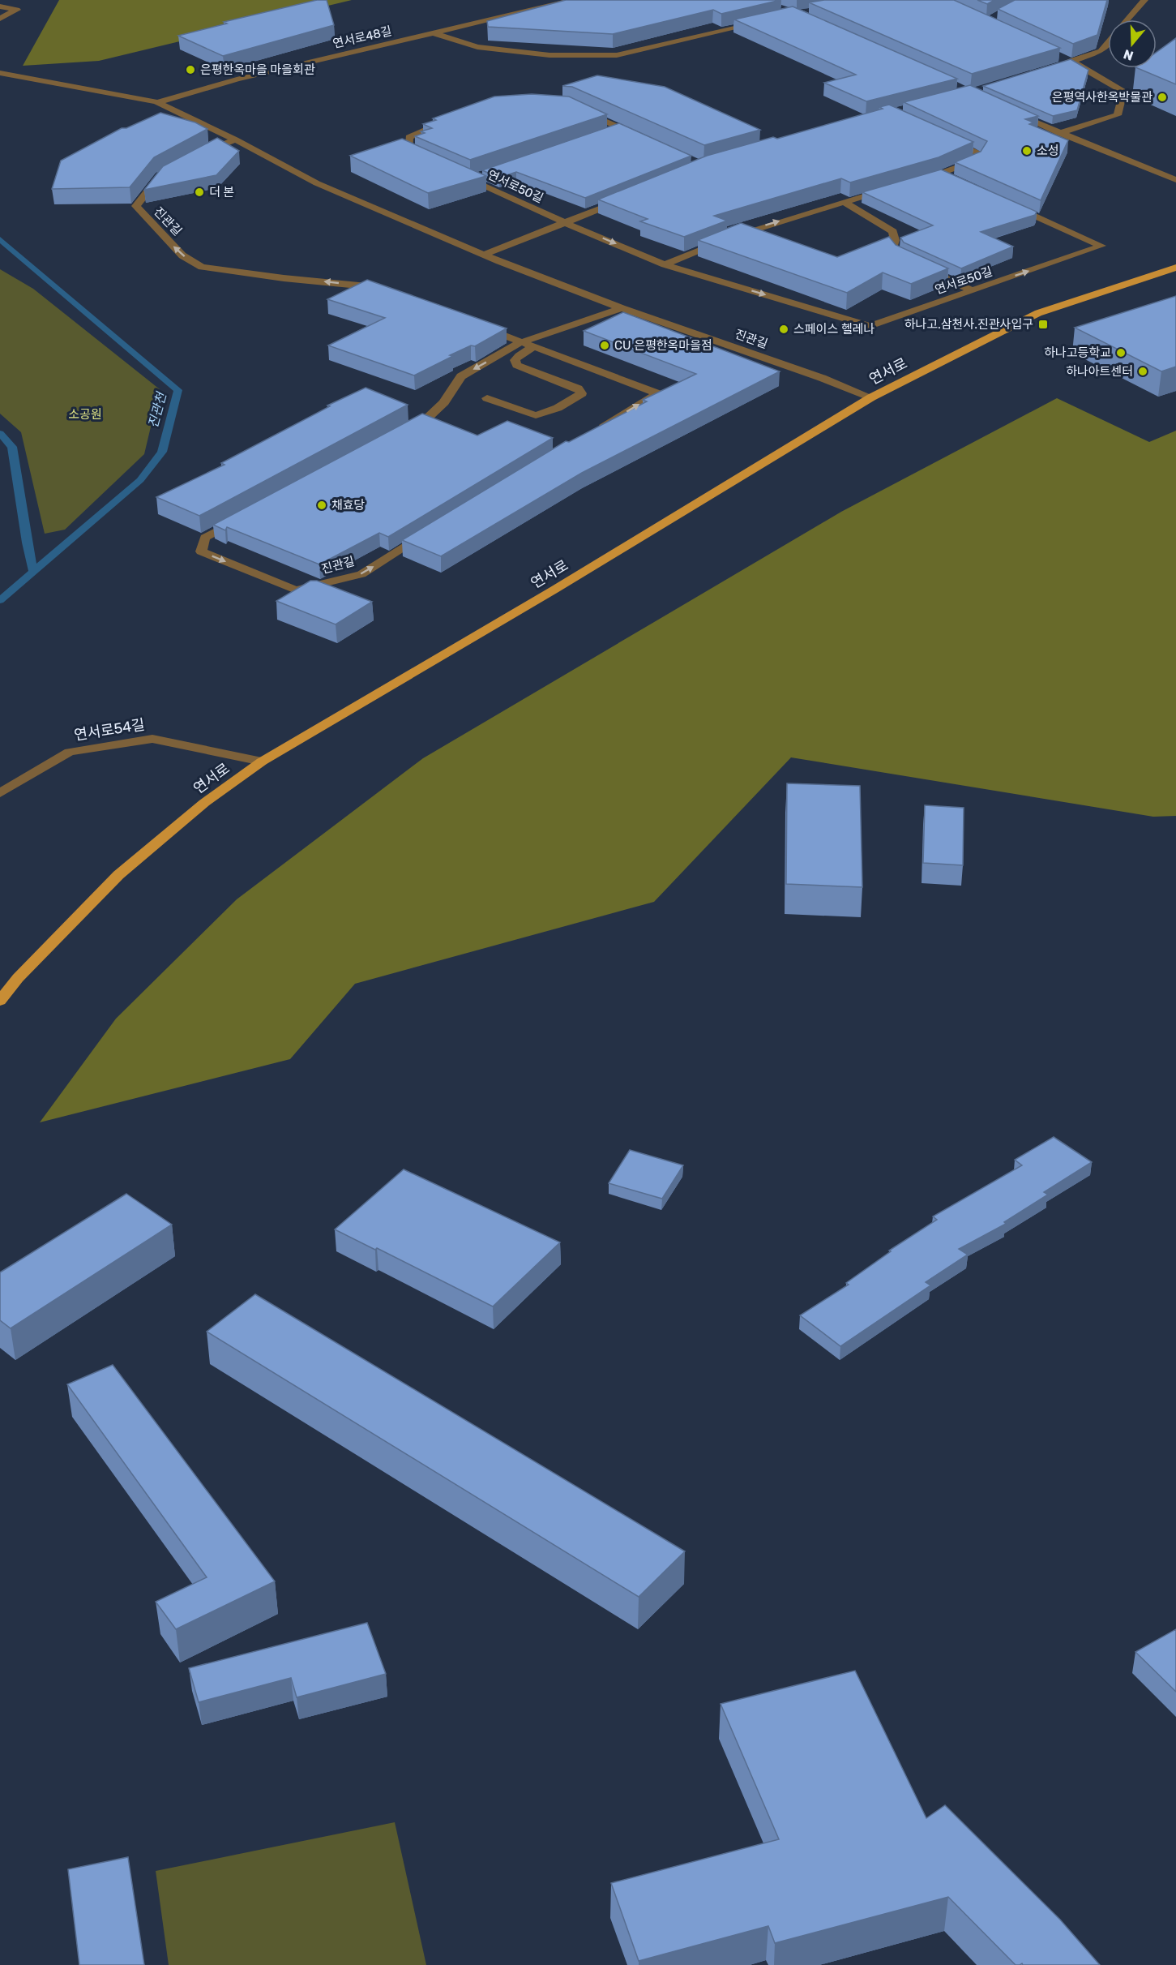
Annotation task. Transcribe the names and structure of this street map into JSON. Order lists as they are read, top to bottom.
{
  "streets": {
    "main road": ["연서로"],
    "street": [
      "연서로48길",
      "연서로50길",
      "진관길",
      "연서로54길"
    ]
  },
  "crossings": [
    ["연서로48길", "진관길"],
    ["진관길", "연서로"],
    ["연서로", "연서로54길"]
  ],
  "water": ["진관천"],
  "parks": ["소공원"],
  "places": {
    "other": [
      "은평한옥마을 마을회관",
      "은평역사한옥박물관",
      "소성",
      "더 본",
      "스페이스 헬레나",
      "CU 은평한옥마을점",
      "하나고등학교",
      "하나아트센터",
      "채효당"
    ],
    "transit": ["하나고.삼천사.진관사입구"]
  },
  "north": "bottom"
}
